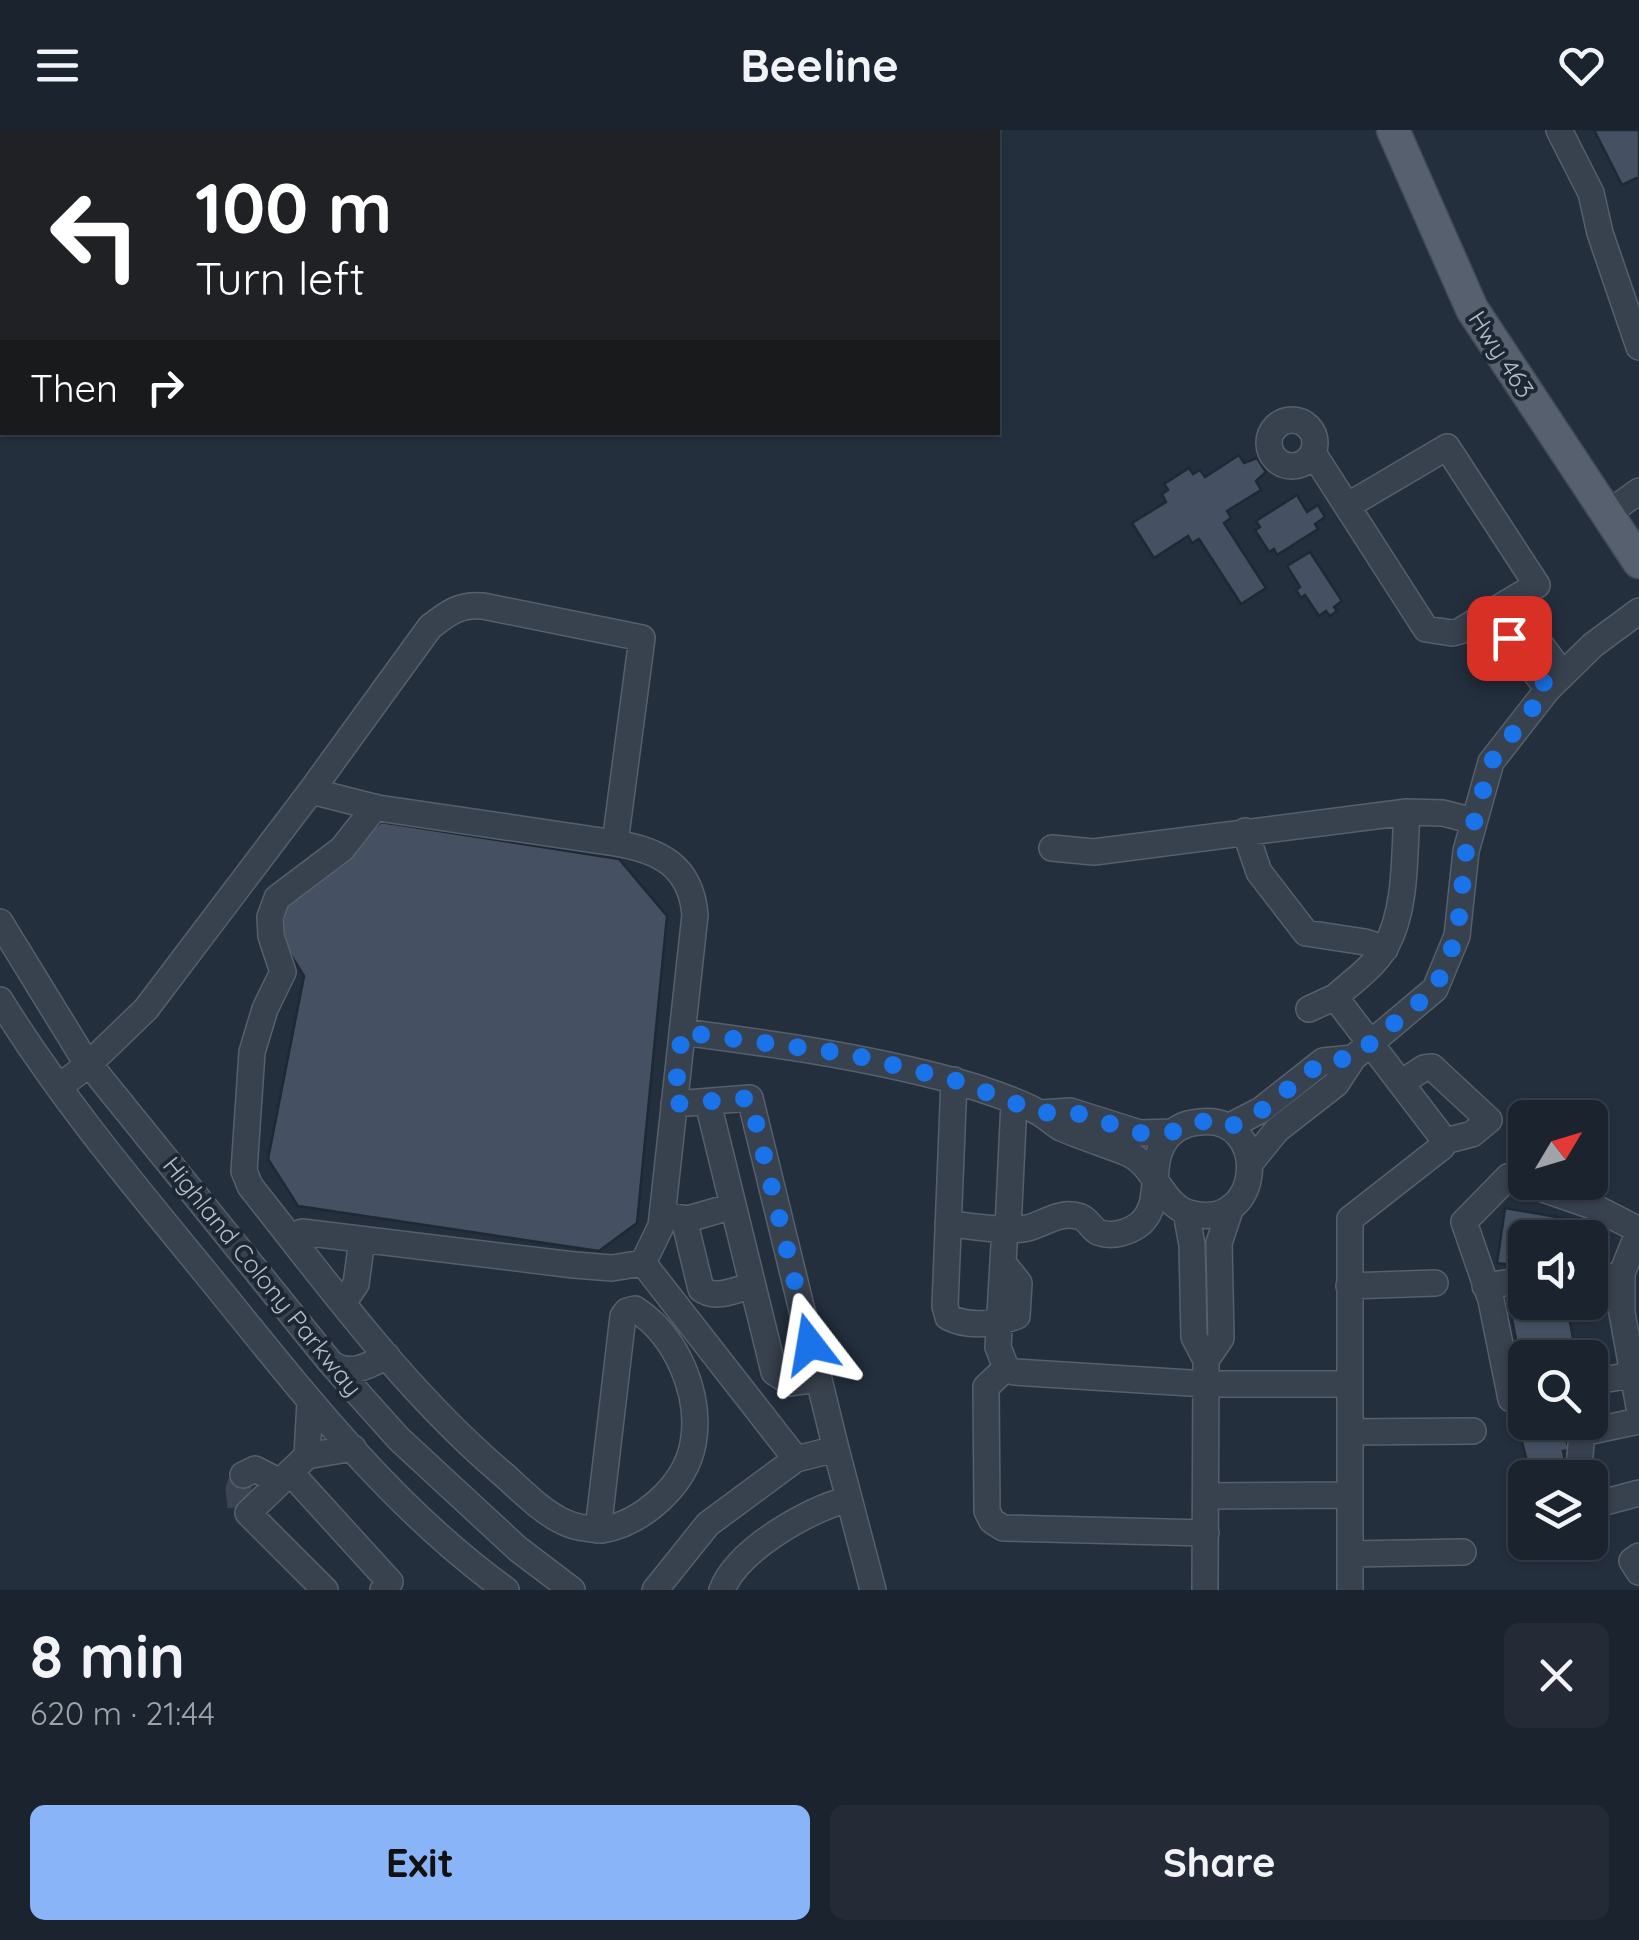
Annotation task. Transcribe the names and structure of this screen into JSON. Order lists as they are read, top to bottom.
{
  "streets": {
    "main road": ["Hwy 463"],
    "street": ["Highland Colony Parkway"]
  },
  "north": "top right",
  "page": {
    "header": "Beeline",
    "turn": ["100 m", "Turn left"],
    "then": "Then",
    "heading": ["8 min", "620 m · 21:44"],
    "buttons": ["Exit", "Share"]
  }
}
